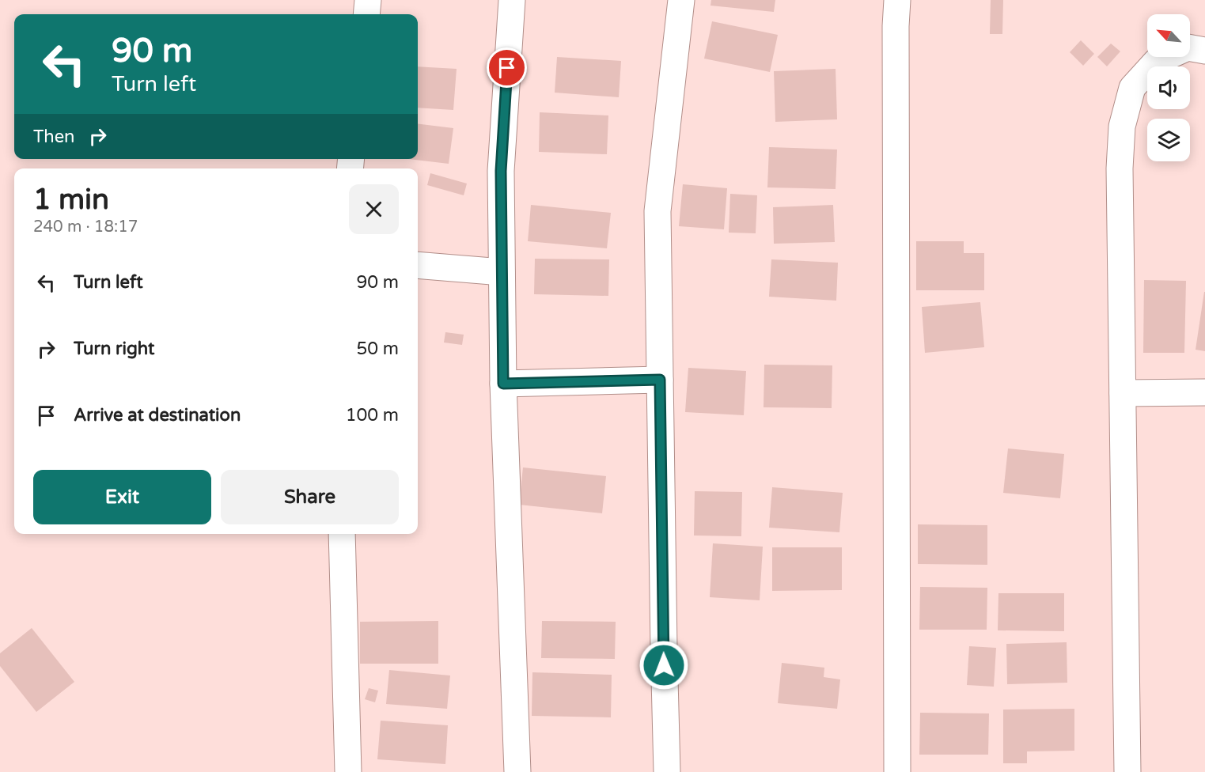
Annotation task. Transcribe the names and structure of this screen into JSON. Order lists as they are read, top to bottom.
{
  "north": "top left",
  "page": {
    "turn": ["90 m", "Turn left"],
    "then": "Then",
    "heading": ["1 min", "240 m · 18:17"],
    "list": [
      {
        "name": "Turn left",
        "value": "90 m"
      },
      {
        "name": "Turn right",
        "value": "50 m"
      },
      {
        "name": "Arrive at destination",
        "value": "100 m"
      }
    ],
    "buttons": ["Exit", "Share"]
  }
}
